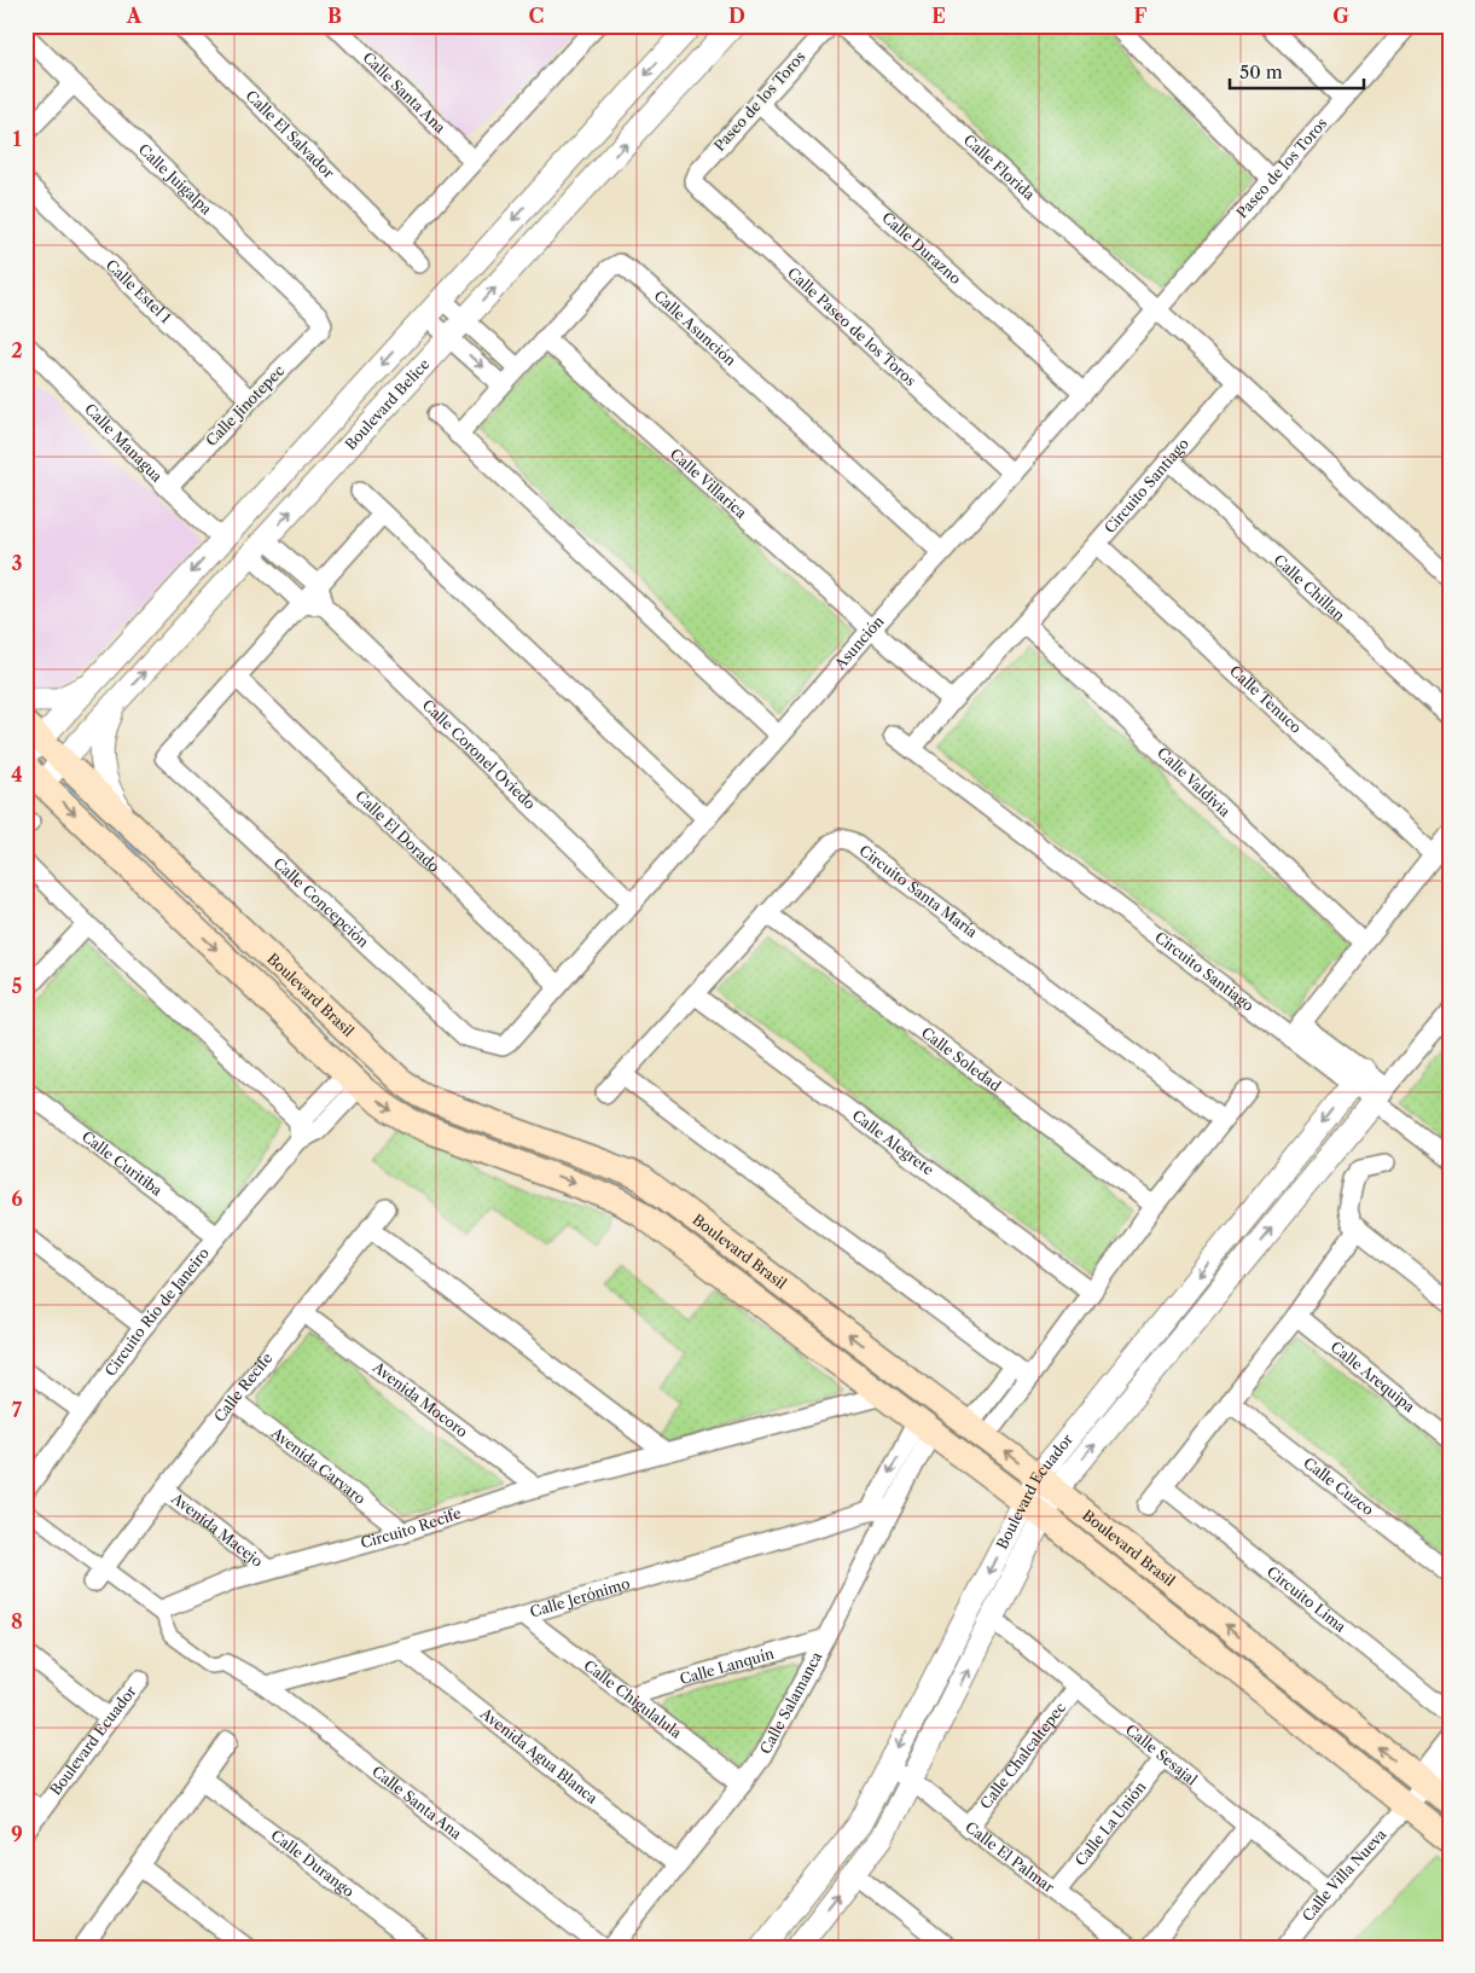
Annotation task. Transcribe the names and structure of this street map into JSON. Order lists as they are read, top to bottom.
{
  "streets": {
    "main road": ["Boulevard Brasil"],
    "street": [
      "Calle Santa Ana",
      "Paseo de los Toros",
      "Calle El Salvador",
      "Calle Florida",
      "Calle Juigalpa",
      "Calle Durazno",
      "Calle Estel 1",
      "Calle Asunción",
      "Calle Paseo de los Toros",
      "Boulevard Belice",
      "Calle Jinotepec",
      "Calle Managua",
      "Calle Villarica",
      "Circuito Santiago",
      "Calle Chillan",
      "Asunción",
      "Calle Tenuco",
      "Calle Coronel Oviedo",
      "Calle Valdivia",
      "Calle El Dorado",
      "Circuito Santa María",
      "Calle Concepción",
      "Calle Soledad",
      "Calle Alegrete",
      "Calle Curitiba",
      "Circuito Río de Janeiro",
      "Calle Arequipa",
      "Calle Recife",
      "Avenida Mocoro",
      "Avenida Carvaro",
      "Calle Cuzco",
      "Boulevard Ecuador",
      "Circuito Recife",
      "Avenida Macejo",
      "Calle Jerónimo",
      "Circuito Lima",
      "Calle Lanquín",
      "Calle Chigulalula",
      "Calle Salamanca",
      "Calle Sesajal",
      "Avenida Agua Blanca",
      "Calle Chalcaltepec",
      "Calle La Unión",
      "Calle El Palmar",
      "Calle Durango",
      "Calle Villa Nueva"
    ]
  },
  "crossings": [
    ["Calle Santa Ana", "Calle Jerónimo"],
    ["Paseo de los Toros", "Calle Florida"],
    ["Paseo de los Toros", "Calle Durazno"],
    ["Paseo de los Toros", "Calle Paseo de los Toros"],
    ["Calle Juigalpa", "Calle Jinotepec"],
    ["Calle Estel 1", "Calle Jinotepec"],
    ["Calle Asunción", "Calle Villarica"],
    ["Calle Asunción", "Asunción"],
    ["Boulevard Belice", "Boulevard Brasil"],
    ["Calle Jinotepec", "Calle Managua"],
    ["Calle Villarica", "Circuito Santiago"],
    ["Calle Villarica", "Asunción"],
    ["Circuito Santiago", "Calle Chillan"],
    ["Circuito Santiago", "Calle Tenuco"],
    ["Circuito Santiago", "Calle Valdivia"],
    ["Circuito Santiago", "Boulevard Ecuador"],
    ["Asunción", "Calle Concepción"],
    ["Calle Coronel Oviedo", "Calle Concepción"],
    ["Calle El Dorado", "Calle Concepción"],
    ["Circuito Santa María", "Calle Soledad"],
    ["Circuito Santa María", "Calle Alegrete"],
    ["Boulevard Brasil", "Circuito Río de Janeiro"],
    ["Boulevard Brasil", "Boulevard Ecuador"],
    ["Boulevard Brasil", "Circuito Recife"],
    ["Boulevard Brasil", "Calle Salamanca"],
    ["Boulevard Brasil", "Calle Villa Nueva"],
    ["Calle Curitiba", "Circuito Río de Janeiro"],
    ["Calle Recife", "Avenida Mocoro"],
    ["Calle Recife", "Avenida Carvaro"],
    ["Calle Recife", "Avenida Macejo"],
    ["Avenida Mocoro", "Circuito Recife"],
    ["Avenida Carvaro", "Circuito Recife"],
    ["Boulevard Ecuador", "Calle Sesajal"],
    ["Boulevard Ecuador", "Calle El Palmar"],
    ["Circuito Recife", "Avenida Macejo"],
    ["Calle Jerónimo", "Calle Chigulalula"],
    ["Calle Jerónimo", "Calle Salamanca"],
    ["Calle Jerónimo", "Avenida Agua Blanca"],
    ["Calle Lanquín", "Calle Chigulalula"],
    ["Calle Lanquín", "Calle Salamanca"],
    ["Calle Chigulalula", "Calle Salamanca"],
    ["Calle Salamanca", "Avenida Agua Blanca"],
    ["Calle Sesajal", "Calle Chalcaltepec"],
    ["Calle Sesajal", "Calle La Unión"],
    ["Calle Sesajal", "Calle Villa Nueva"],
    ["Calle Chalcaltepec", "Calle El Palmar"],
    ["Calle La Unión", "Calle El Palmar"]
  ],
  "scale_bar": "50 m",
  "grid": {
    "columns": [
      "A",
      "B",
      "C",
      "D",
      "E",
      "F",
      "G"
    ],
    "rows": [
      "1",
      "2",
      "3",
      "4",
      "5",
      "6",
      "7",
      "8",
      "9"
    ]
  }
}
